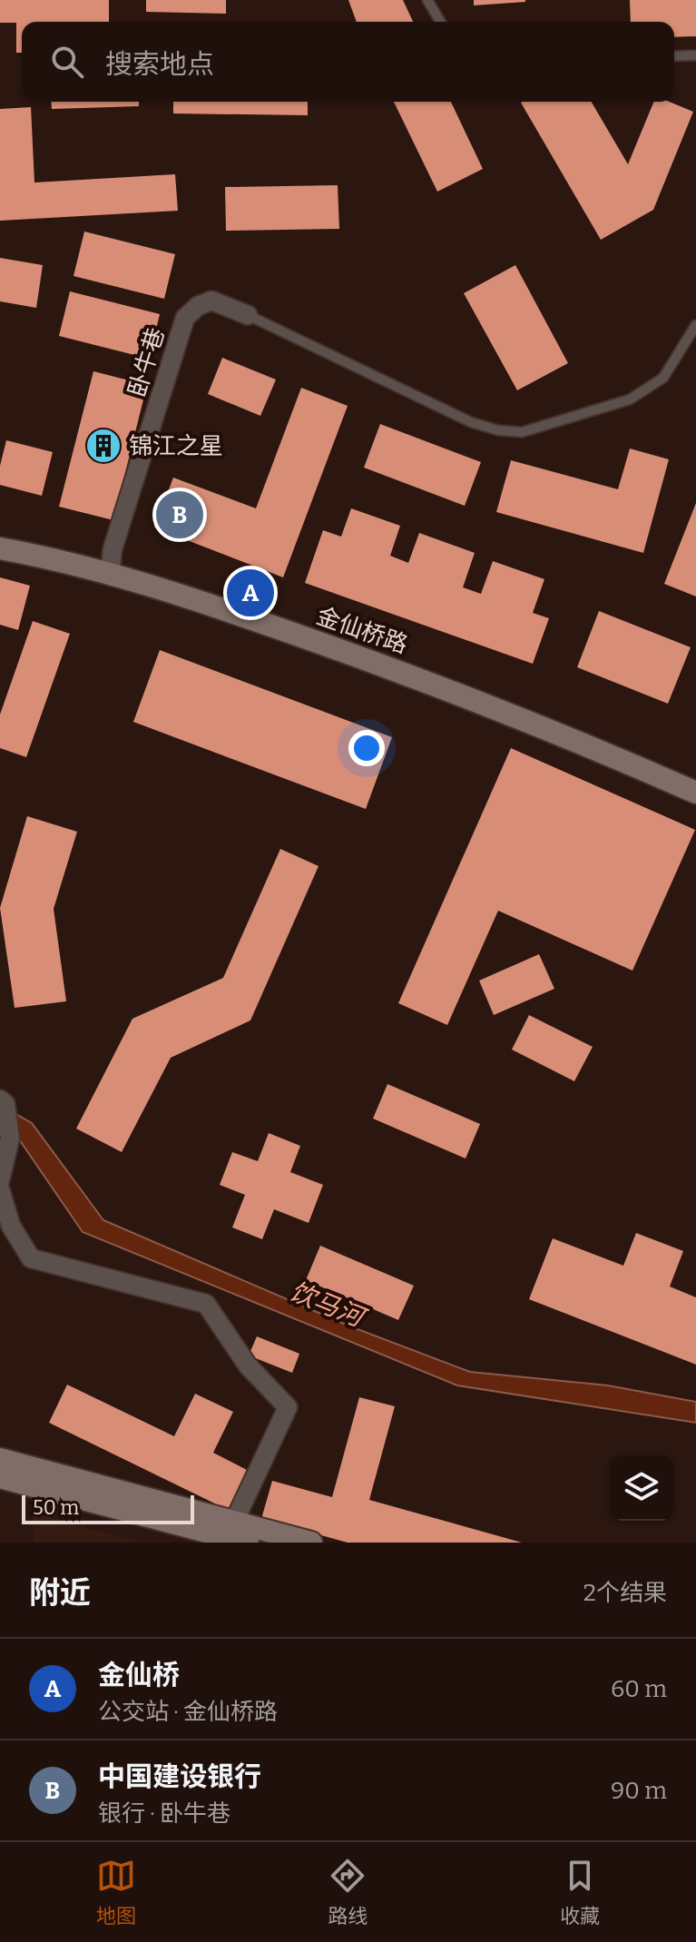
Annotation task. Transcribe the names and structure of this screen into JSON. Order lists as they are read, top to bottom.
{
  "streets": {
    "street": ["卧牛巷", "金仙桥路"]
  },
  "crossings": [
    ["卧牛巷", "金仙桥路"]
  ],
  "water": ["饮马河"],
  "places": {
    "building": ["锦江之星"]
  },
  "scale_bar": "50 m",
  "page": {
    "search": "搜索地点",
    "pins": ["B", "A"],
    "scale": "50 m",
    "heading": ["附近", "2个结果"],
    "list": [
      {
        "mark": "A",
        "name": "金仙桥",
        "note": "公交站 · 金仙桥路",
        "value": "60 m"
      },
      {
        "mark": "B",
        "name": "中国建设银行",
        "note": "银行 · 卧牛巷",
        "value": "90 m"
      }
    ],
    "nav": ["地图", "路线", "收藏"]
  }
}
